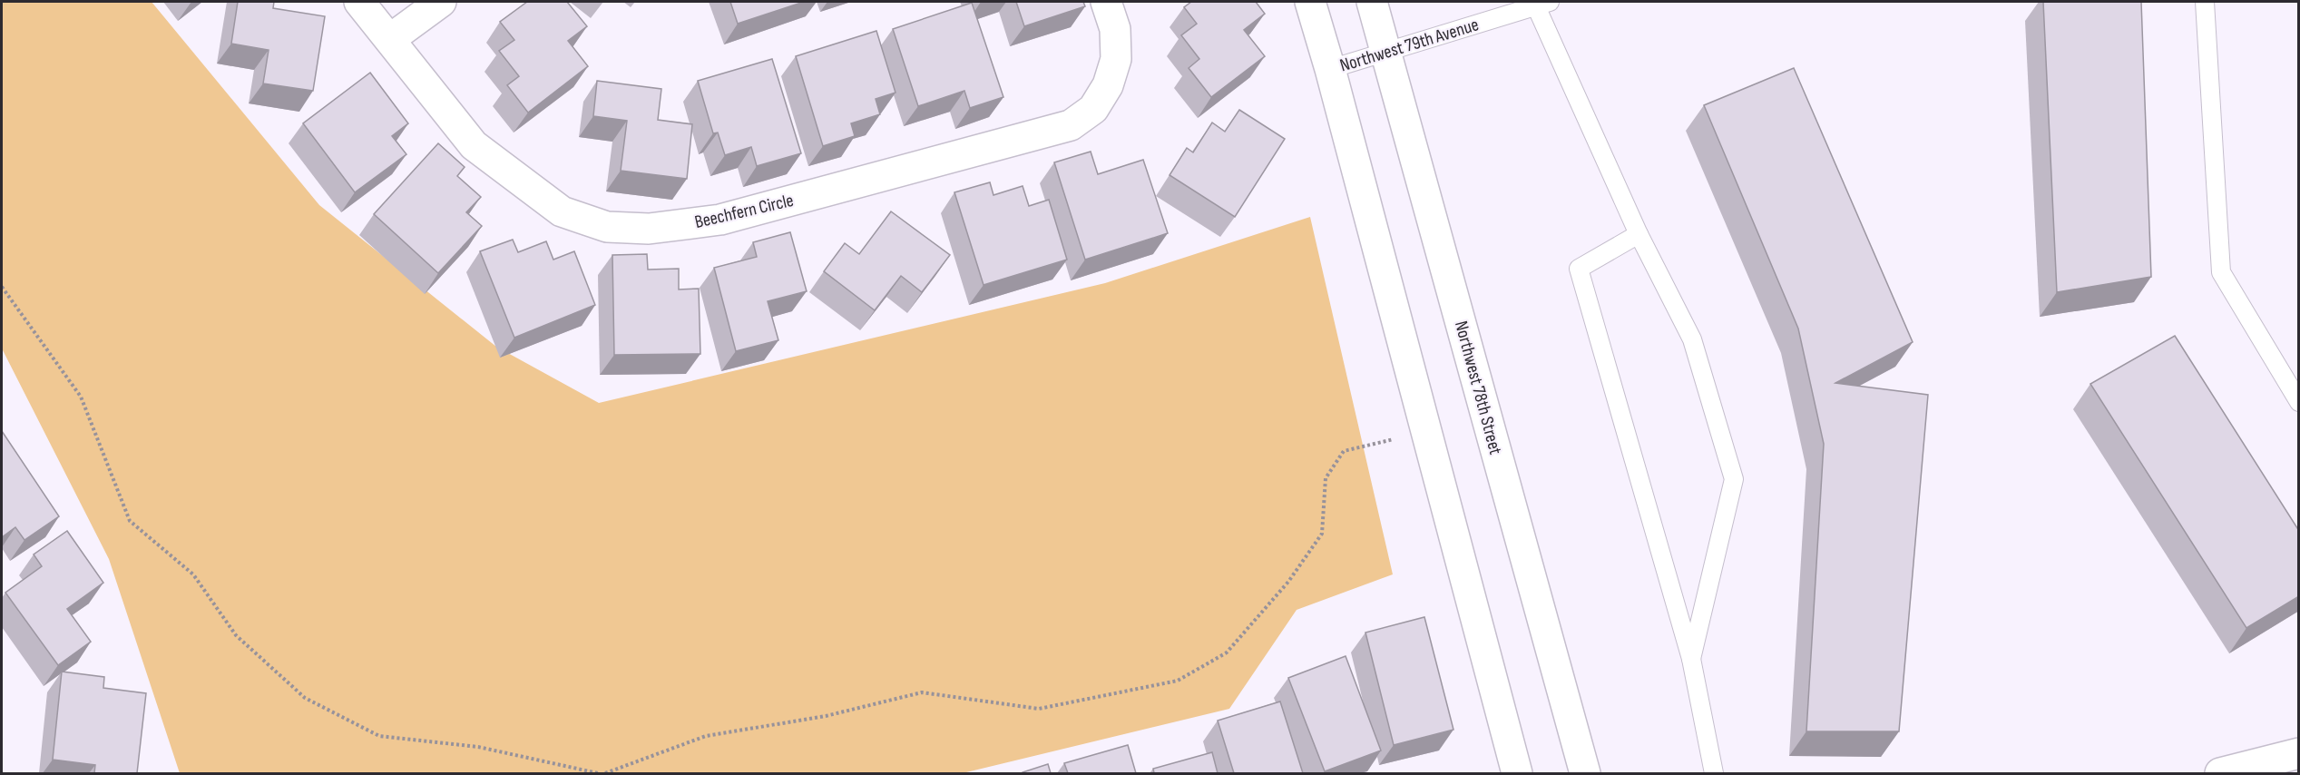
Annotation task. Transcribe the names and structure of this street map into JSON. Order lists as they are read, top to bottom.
{
  "streets": {
    "street": ["Beechfern Circle", "Northwest 78th Street"],
    "lane": ["Northwest 79th Avenue"]
  },
  "crossings": [
    ["Northwest 79th Avenue", "Northwest 78th Street"]
  ]
}
